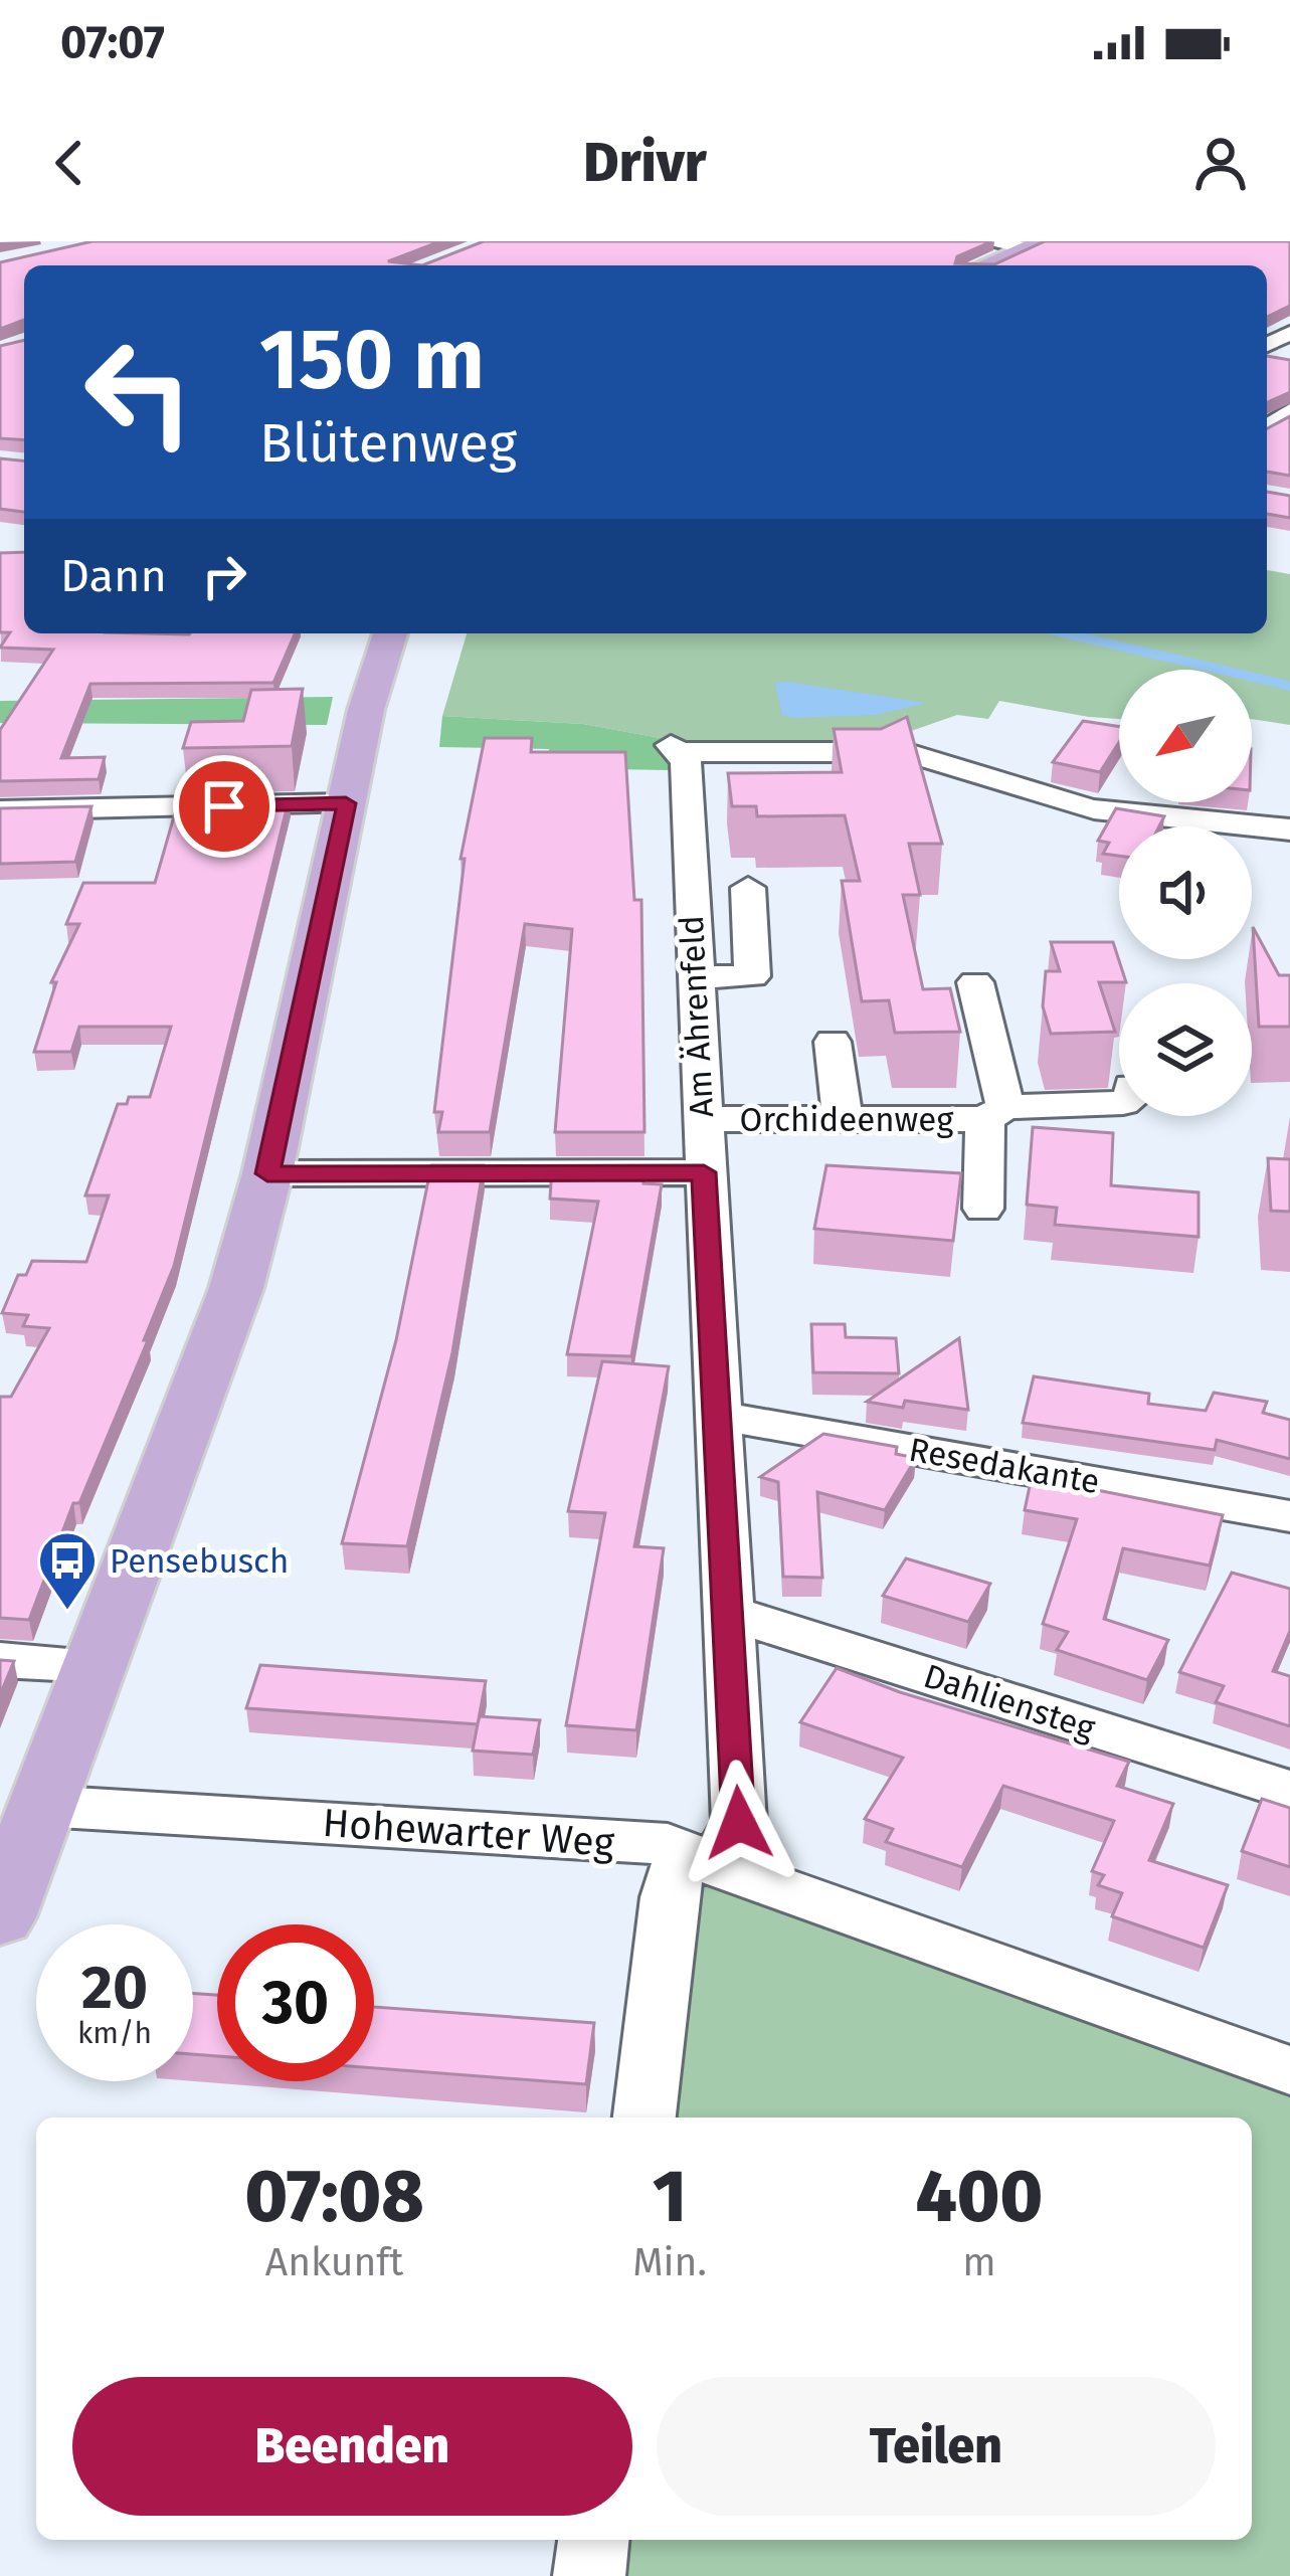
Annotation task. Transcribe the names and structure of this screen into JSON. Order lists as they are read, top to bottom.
{
  "streets": {
    "street": [
      "Am Ährenfeld",
      "Orchideenweg",
      "Resedakante",
      "Dahliensteg",
      "Hohewarter Weg"
    ]
  },
  "crossings": [
    ["Am Ährenfeld", "Orchideenweg"],
    ["Am Ährenfeld", "Resedakante"],
    ["Am Ährenfeld", "Dahliensteg"],
    ["Am Ährenfeld", "Hohewarter Weg"]
  ],
  "places": {
    "bus stop": ["Pensebusch"]
  },
  "north": "bottom left",
  "page": {
    "status": "07:07",
    "header": "Drivr",
    "turn": ["150 m", "Blütenweg"],
    "then": "Dann",
    "speed": "20 km/h",
    "limit": "30",
    "eta": [
      "07:08",
      "Ankunft",
      "1",
      "Min.",
      "400",
      "m"
    ],
    "buttons": ["Beenden", "Teilen"]
  }
}
